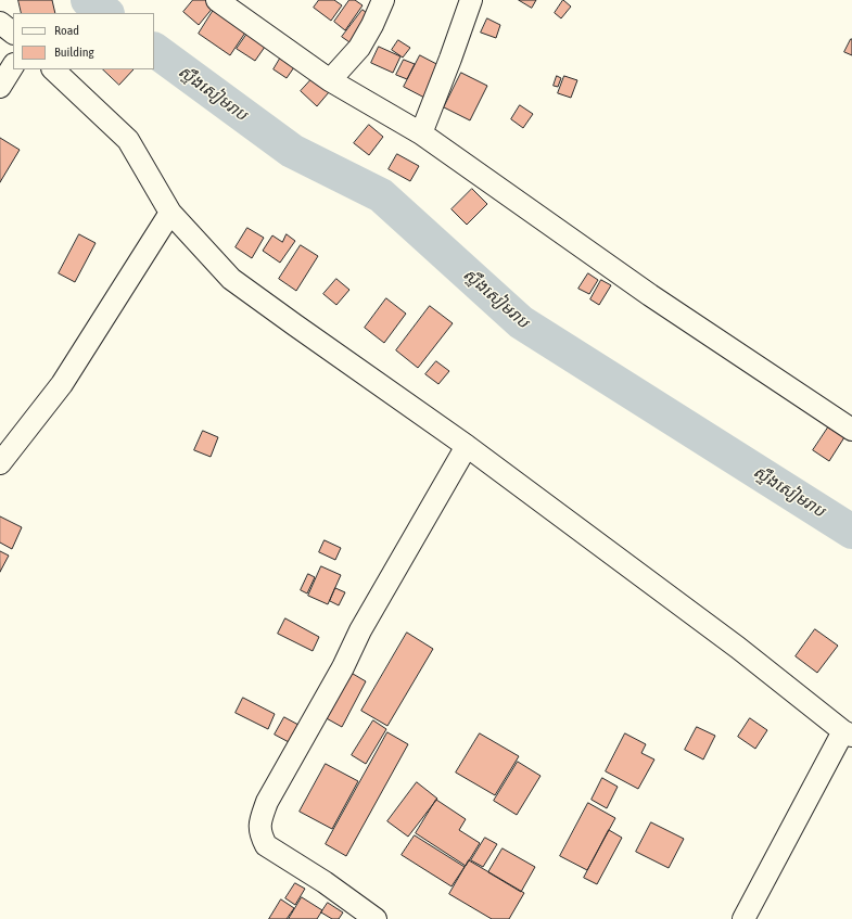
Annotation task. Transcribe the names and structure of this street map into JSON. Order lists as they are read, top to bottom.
{
  "water": ["ស្ទឹងសៀមរាប"],
  "legend": ["Road", "Building"]
}
